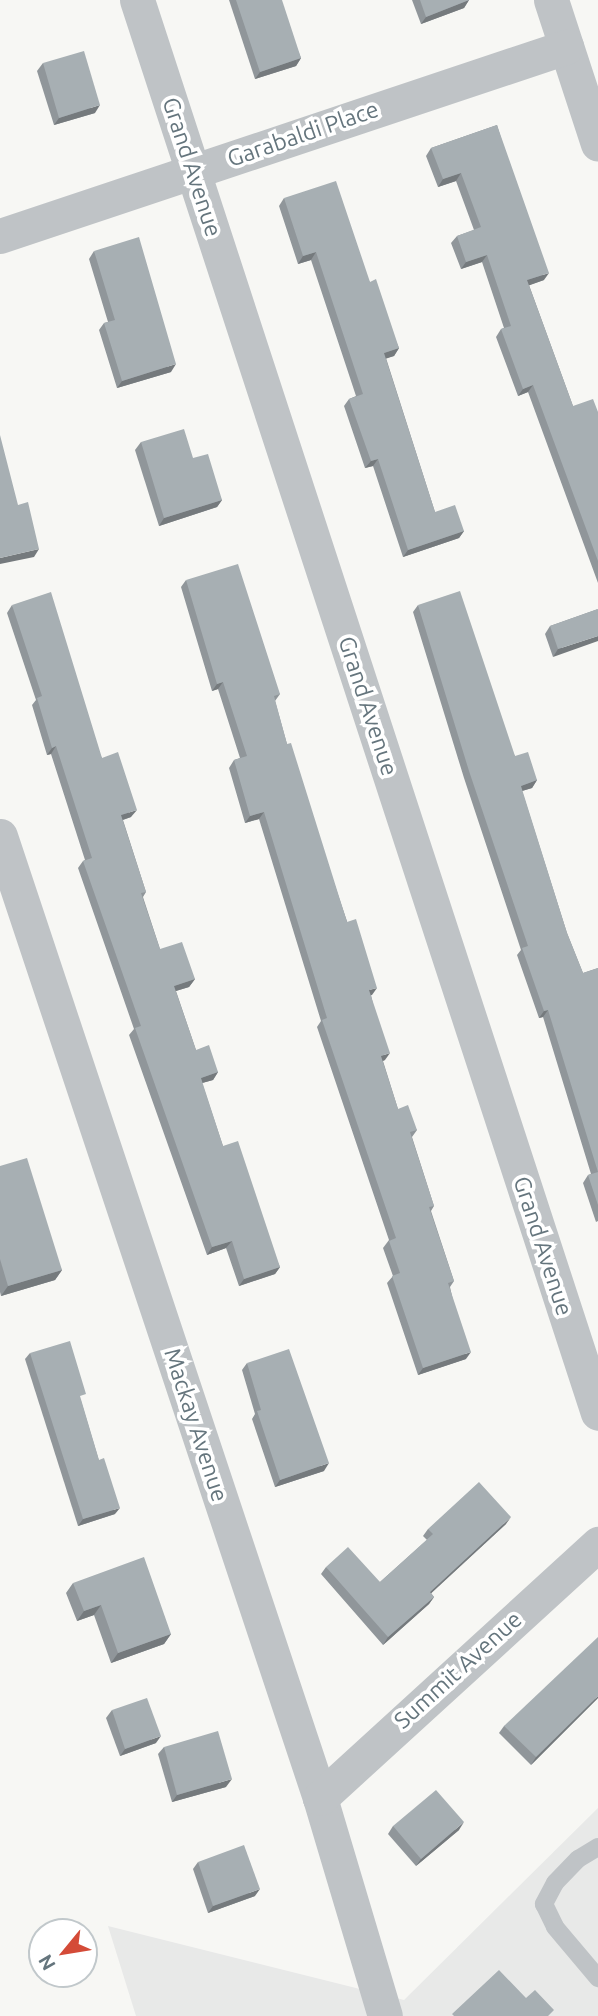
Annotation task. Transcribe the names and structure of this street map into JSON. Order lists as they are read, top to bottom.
{
  "streets": {
    "street": [
      "Garabaldi Place",
      "Grand Avenue",
      "Mackay Avenue",
      "Summit Avenue"
    ]
  },
  "crossings": [
    ["Garabaldi Place", "Grand Avenue"],
    ["Mackay Avenue", "Summit Avenue"]
  ],
  "north": "bottom left"
}
